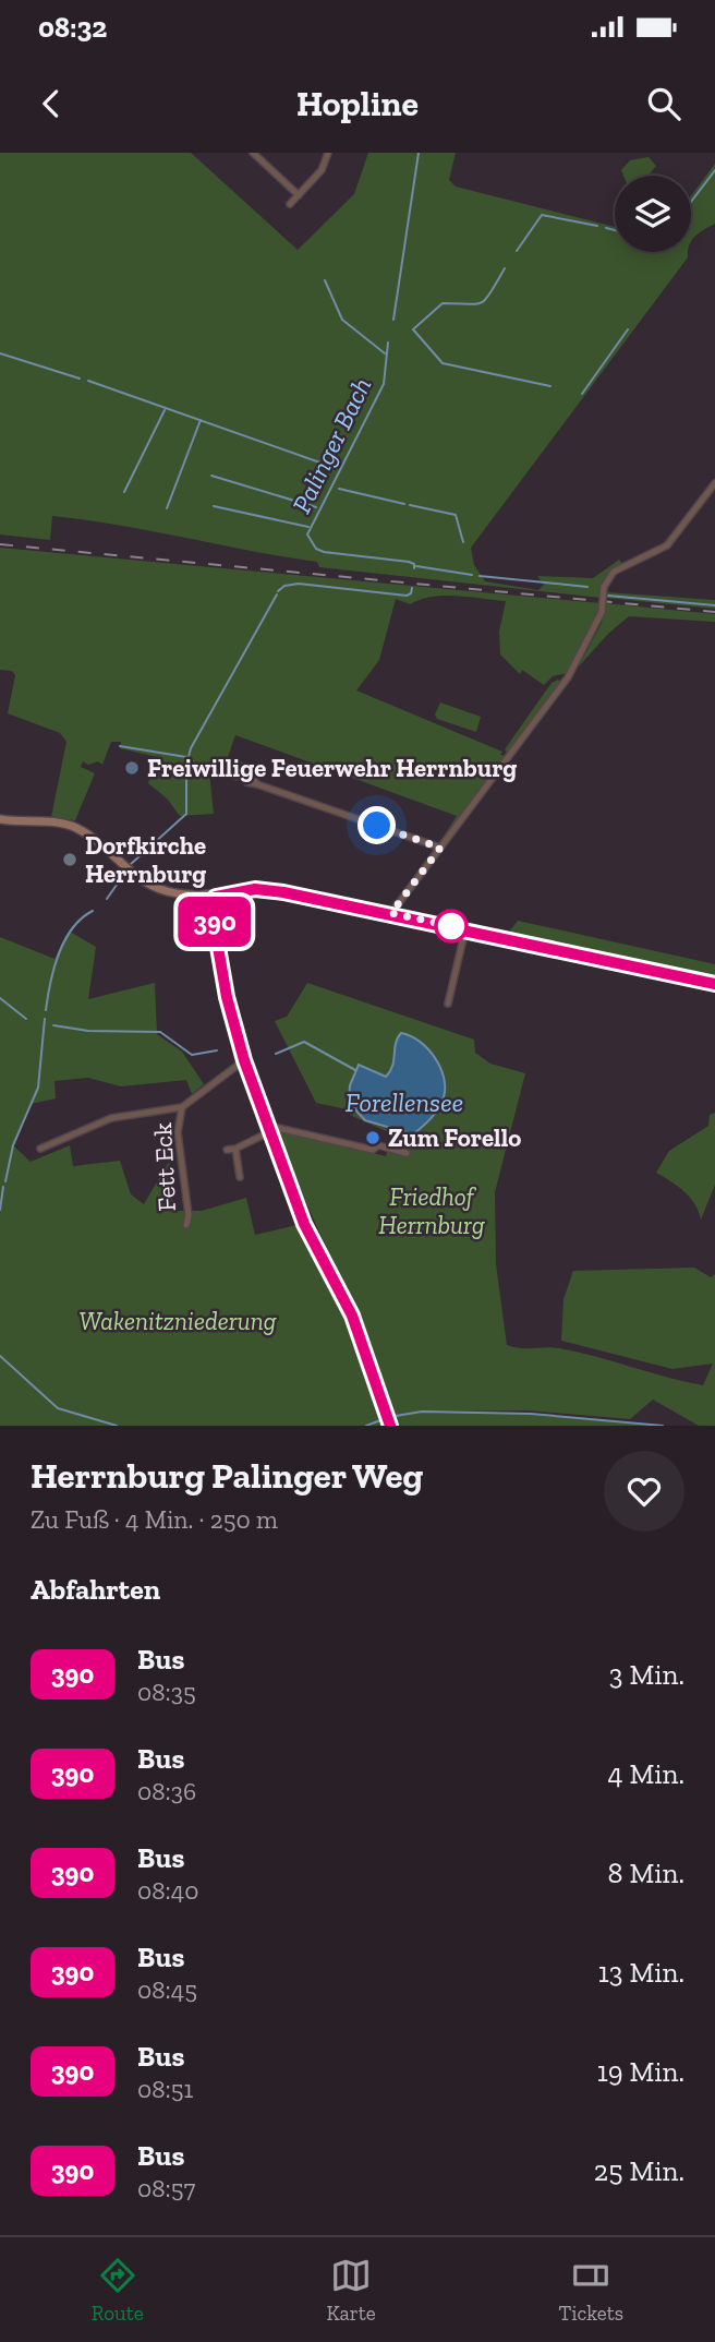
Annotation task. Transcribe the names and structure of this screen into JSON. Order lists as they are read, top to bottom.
{
  "streets": {
    "street": ["Fett Eck"]
  },
  "water": ["Palinger Bach", "Forellensee"],
  "parks": ["Friedhof Herrnburg", "Wakenitzniederung"],
  "places": ["Freiwillige Feuerwehr Herrnburg", "Dorfkirche Herrnburg", "Zum Forello"],
  "lines": ["bus line 390"],
  "page": {
    "status": "08:32",
    "header": "Hopline",
    "on_map": "390",
    "heading": [
      ["Herrnburg Palinger Weg", "Zu Fuß · 4 Min. · 250 m"],
      "Abfahrten"
    ],
    "list": [
      {
        "mark": "390",
        "name": "Bus",
        "note": "08:35",
        "value": "3 Min."
      },
      {
        "mark": "390",
        "name": "Bus",
        "note": "08:36",
        "value": "4 Min."
      },
      {
        "mark": "390",
        "name": "Bus",
        "note": "08:40",
        "value": "8 Min."
      },
      {
        "mark": "390",
        "name": "Bus",
        "note": "08:45",
        "value": "13 Min."
      },
      {
        "mark": "390",
        "name": "Bus",
        "note": "08:51",
        "value": "19 Min."
      },
      {
        "mark": "390",
        "name": "Bus",
        "note": "08:57",
        "value": "25 Min."
      }
    ],
    "tabs": ["Route", "Karte", "Tickets"]
  }
}
